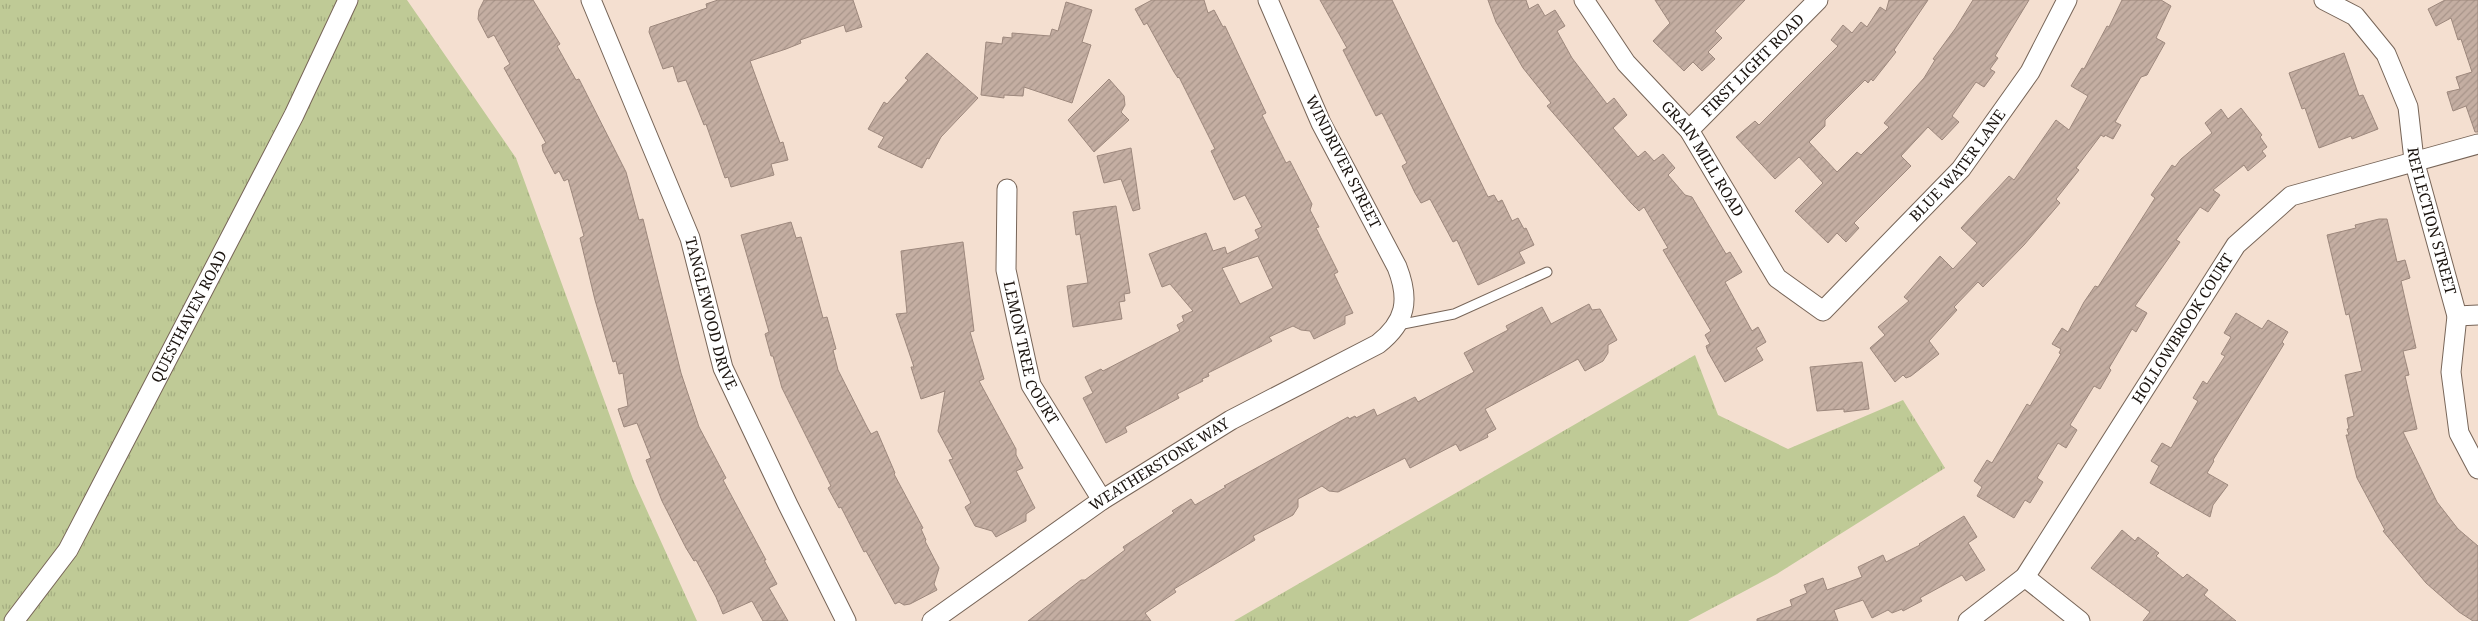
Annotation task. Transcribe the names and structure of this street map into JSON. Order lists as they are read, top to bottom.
{
  "streets": {
    "street": [
      "FIRST LIGHT ROAD",
      "GRAIN MILL ROAD",
      "WINDRIVER STREET",
      "BLUE WATER LANE",
      "REFLECTION STREET",
      "TANGLEWOOD DRIVE",
      "QUESTHAVEN ROAD",
      "HOLLOWBROOK COURT",
      "LEMON TREE COURT",
      "WEATHERSTONE WAY"
    ]
  },
  "crossings": [
    ["FIRST LIGHT ROAD", "GRAIN MILL ROAD"],
    ["GRAIN MILL ROAD", "BLUE WATER LANE"],
    ["WINDRIVER STREET", "WEATHERSTONE WAY"],
    ["REFLECTION STREET", "HOLLOWBROOK COURT"],
    ["LEMON TREE COURT", "WEATHERSTONE WAY"]
  ]
}
